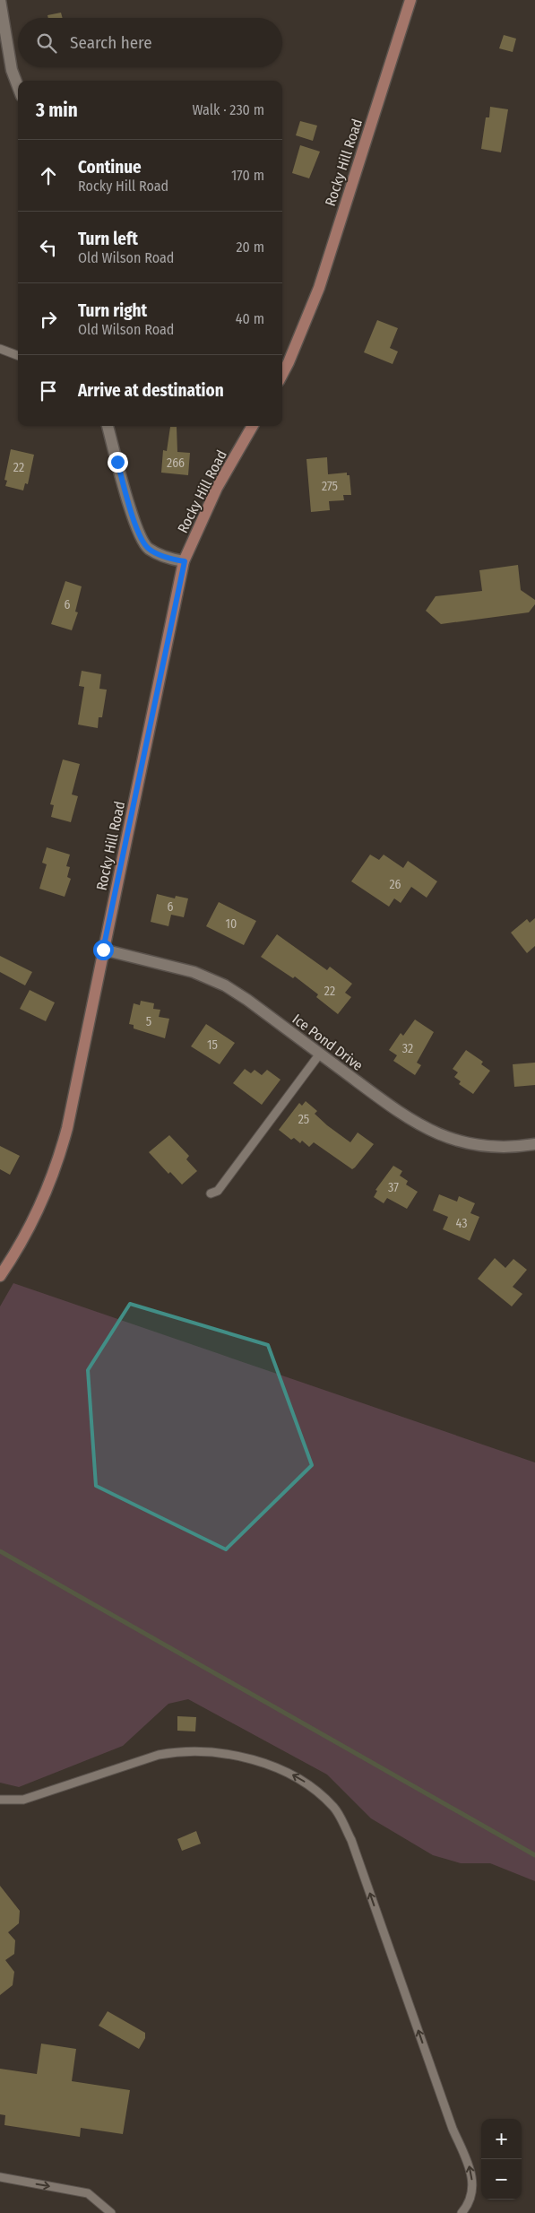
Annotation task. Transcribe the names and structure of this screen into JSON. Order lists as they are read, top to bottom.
{
  "streets": {
    "main road": ["Rocky Hill Road"],
    "street": ["Ice Pond Drive"]
  },
  "crossings": [
    ["Rocky Hill Road", "Ice Pond Drive"]
  ],
  "house_numbers": [
    "266",
    "22",
    "275",
    "6",
    "26",
    "6",
    "10",
    "22",
    "5",
    "15",
    "32",
    "25",
    "37",
    "43"
  ],
  "page": {
    "search": "Search here",
    "heading": ["3 min", "Walk · 230 m"],
    "list": [
      ["Continue", "Rocky Hill Road", "170 m"],
      ["Turn left", "Old Wilson Road", "20 m"],
      ["Turn right", "Old Wilson Road", "40 m"],
      "Arrive at destination"
    ],
    "map_buttons": ["+", "−"]
  }
}
